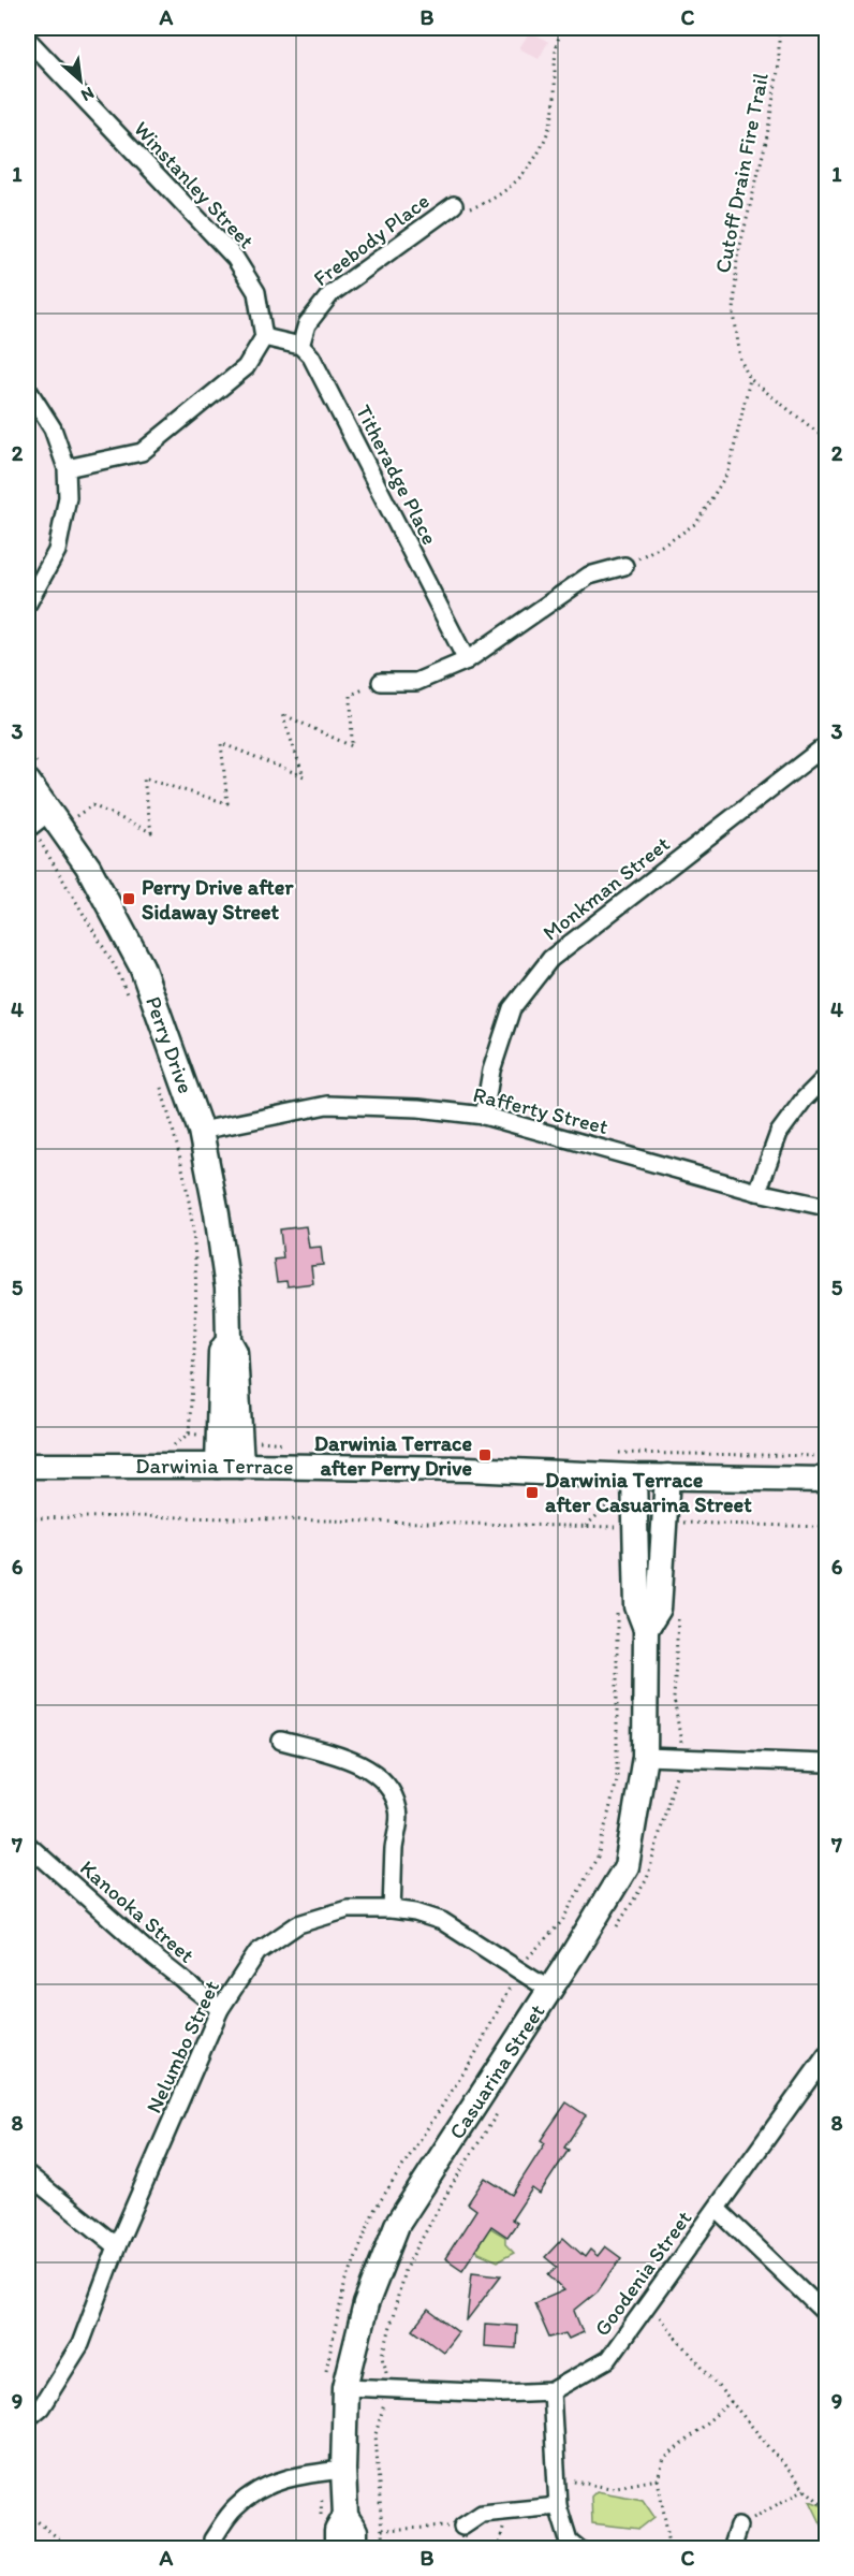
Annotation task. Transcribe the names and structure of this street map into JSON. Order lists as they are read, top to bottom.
{
  "streets": {
    "street": [
      "Winstanley Street",
      "Freebody Place",
      "Titheradge Place",
      "Monkman Street",
      "Perry Drive",
      "Rafferty Street",
      "Darwinia Terrace",
      "Kanooka Street",
      "Nelumbo Street",
      "Casuarina Street",
      "Goodenia Street"
    ],
    "path": ["Cutoff Drain Fire Trail"]
  },
  "crossings": [
    ["Freebody Place", "Titheradge Place"],
    ["Monkman Street", "Rafferty Street"],
    ["Perry Drive", "Rafferty Street"],
    ["Perry Drive", "Darwinia Terrace"],
    ["Darwinia Terrace", "Casuarina Street"],
    ["Kanooka Street", "Nelumbo Street"],
    ["Nelumbo Street", "Casuarina Street"],
    ["Casuarina Street", "Goodenia Street"]
  ],
  "places": {
    "transit": ["Perry Drive after Sidaway Street", "Darwinia Terrace after Perry Drive", "Darwinia Terrace after Casuarina Street"]
  },
  "north": "bottom right",
  "grid": {
    "columns": ["A", "B", "C"],
    "rows": [
      "1",
      "2",
      "3",
      "4",
      "5",
      "6",
      "7",
      "8",
      "9"
    ]
  }
}
